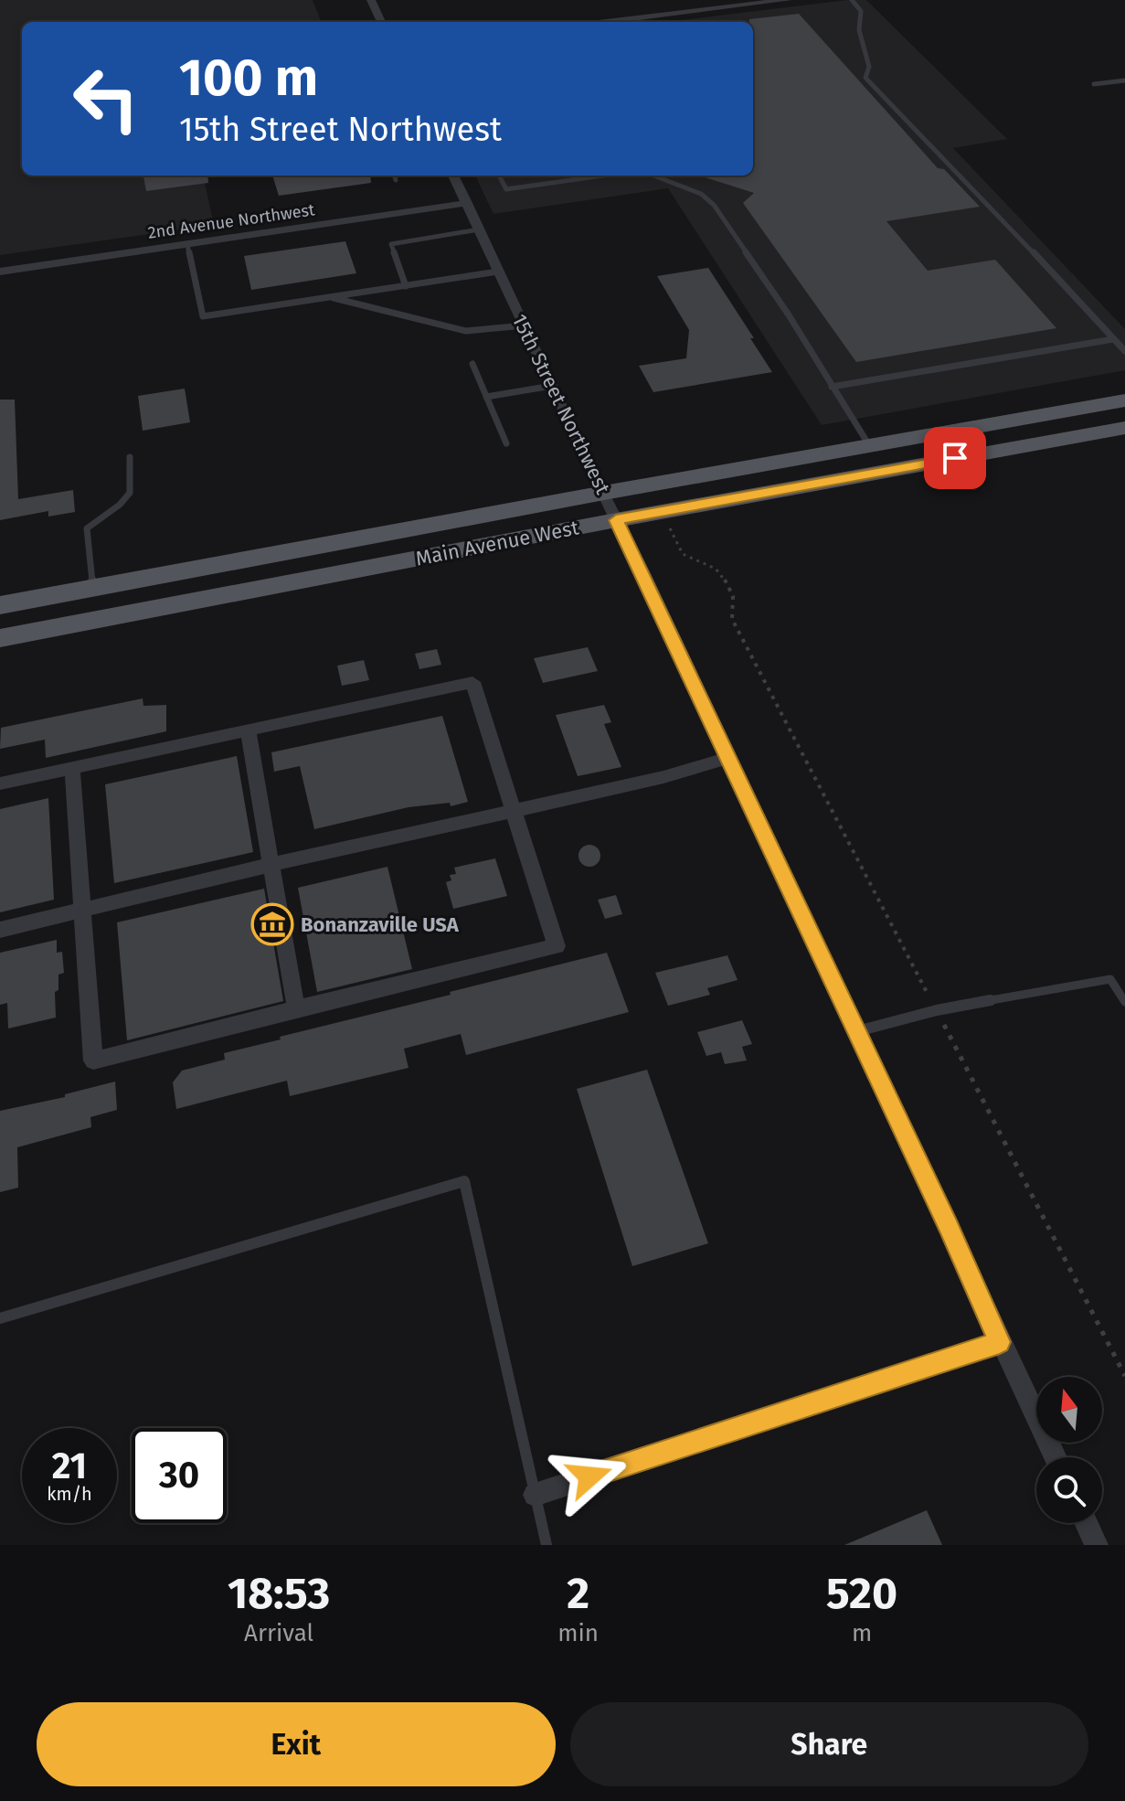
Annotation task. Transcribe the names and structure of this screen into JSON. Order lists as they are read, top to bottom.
{
  "streets": {
    "main road": ["Main Avenue West"],
    "street": ["2nd Avenue Northwest", "15th Street Northwest"]
  },
  "crossings": [
    ["2nd Avenue Northwest", "15th Street Northwest"],
    ["15th Street Northwest", "Main Avenue West"]
  ],
  "places": {
    "museum": ["Bonanzaville USA"]
  },
  "north": "top",
  "page": {
    "turn": ["100 m", "15th Street Northwest"],
    "speed": "21 km/h",
    "limit": "30",
    "eta": [
      "18:53",
      "Arrival",
      "2",
      "min",
      "520",
      "m"
    ],
    "buttons": ["Exit", "Share"]
  }
}
